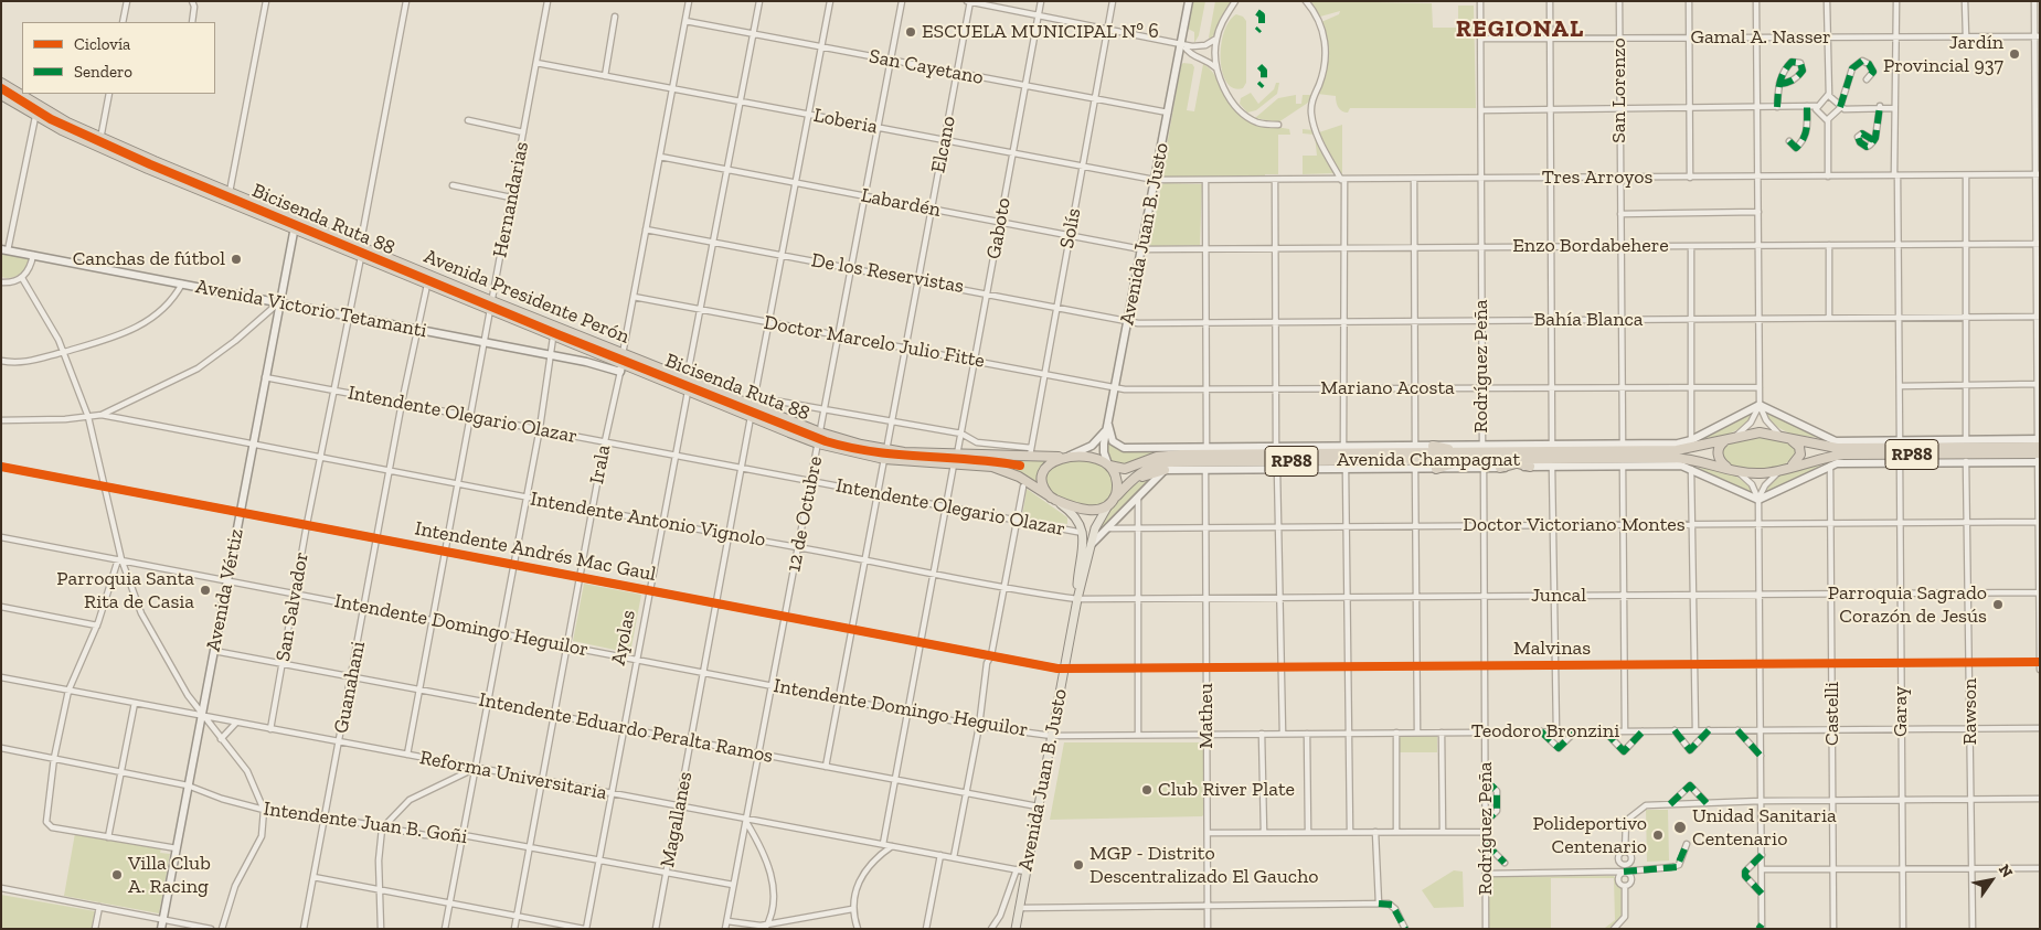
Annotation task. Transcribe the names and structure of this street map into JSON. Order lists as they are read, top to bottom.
{
  "streets": {
    "highway": ["Avenida Presidente Perón", "RP88", "Avenida Champagnat"],
    "main road": ["Avenida Juan B. Justo"],
    "street": [
      "Gamal A. Nasser",
      "San Cayetano",
      "San Lorenzo",
      "Loberia",
      "Elcano",
      "Tres Arroyos",
      "Hernandarias",
      "Labardén",
      "Gaboto",
      "Solís",
      "Enzo Bordabehere",
      "De los Reservistas",
      "Avenida Victorio Tetamanti",
      "Bahía Blanca",
      "Doctor Marcelo Julio Fitte",
      "Rodríguez Peña",
      "Mariano Acosta",
      "Intendente Olegario Olazar",
      "Irala",
      "12 de Octubre",
      "Intendente Antonio Vignolo",
      "Doctor Victoriano Montes",
      "Intendente Andrés Mac Gaul",
      "Avenida Vértiz",
      "Juncal",
      "San Salvador",
      "Intendente Domingo Heguilor",
      "Ayolas",
      "Malvinas",
      "Guanahani",
      "Garay",
      "Rawson",
      "Castelli",
      "Matheu",
      "Intendente Eduardo Peralta Ramos",
      "Teodoro Bronzini",
      "Reforma Universitaria",
      "Magallanes",
      "Intendente Juan B. Goñi"
    ],
    "cycle path": ["Bicisenda Ruta 88"]
  },
  "crossings": [
    ["Gamal A. Nasser", "San Lorenzo"],
    ["Gamal A. Nasser", "Rodríguez Peña"],
    ["San Cayetano", "Elcano"],
    ["San Cayetano", "Gaboto"],
    ["San Cayetano", "Solís"],
    ["San Cayetano", "Avenida Juan B. Justo"],
    ["San Cayetano", "Irala"],
    ["San Cayetano", "12 de Octubre"],
    ["San Lorenzo", "Tres Arroyos"],
    ["San Lorenzo", "Enzo Bordabehere"],
    ["San Lorenzo", "Bahía Blanca"],
    ["San Lorenzo", "Mariano Acosta"],
    ["San Lorenzo", "Avenida Champagnat"],
    ["Loberia", "Elcano"],
    ["Loberia", "Tres Arroyos"],
    ["Loberia", "Hernandarias"],
    ["Loberia", "Gaboto"],
    ["Loberia", "Solís"],
    ["Loberia", "Avenida Juan B. Justo"],
    ["Loberia", "Irala"],
    ["Loberia", "12 de Octubre"],
    ["Elcano", "Labardén"],
    ["Elcano", "De los Reservistas"],
    ["Elcano", "Avenida Presidente Perón"],
    ["Elcano", "Doctor Marcelo Julio Fitte"],
    ["Elcano", "Intendente Olegario Olazar"],
    ["Elcano", "Intendente Antonio Vignolo"],
    ["Elcano", "Intendente Andrés Mac Gaul"],
    ["Elcano", "Intendente Domingo Heguilor"],
    ["Elcano", "Intendente Eduardo Peralta Ramos"],
    ["Tres Arroyos", "Avenida Juan B. Justo"],
    ["Tres Arroyos", "Rodríguez Peña"],
    ["Hernandarias", "Avenida Presidente Perón"],
    ["Hernandarias", "Avenida Victorio Tetamanti"],
    ["Hernandarias", "Intendente Olegario Olazar"],
    ["Hernandarias", "Intendente Antonio Vignolo"],
    ["Hernandarias", "Intendente Andrés Mac Gaul"],
    ["Hernandarias", "Intendente Domingo Heguilor"],
    ["Hernandarias", "Intendente Eduardo Peralta Ramos"],
    ["Hernandarias", "Reforma Universitaria"],
    ["Labardén", "Gaboto"],
    ["Labardén", "Solís"],
    ["Labardén", "Avenida Juan B. Justo"],
    ["Labardén", "Enzo Bordabehere"],
    ["Labardén", "Irala"],
    ["Labardén", "12 de Octubre"],
    ["Gaboto", "De los Reservistas"],
    ["Gaboto", "Avenida Presidente Perón"],
    ["Gaboto", "Doctor Marcelo Julio Fitte"],
    ["Solís", "De los Reservistas"],
    ["Solís", "Avenida Presidente Perón"],
    ["Solís", "Doctor Marcelo Julio Fitte"],
    ["Avenida Juan B. Justo", "Enzo Bordabehere"],
    ["Avenida Juan B. Justo", "De los Reservistas"],
    ["Avenida Juan B. Justo", "Avenida Presidente Perón"],
    ["Avenida Juan B. Justo", "Doctor Marcelo Julio Fitte"],
    ["Avenida Juan B. Justo", "Mariano Acosta"],
    ["Avenida Juan B. Justo", "Intendente Olegario Olazar"],
    ["Avenida Juan B. Justo", "RP88"],
    ["Avenida Juan B. Justo", "Avenida Champagnat"],
    ["Avenida Juan B. Justo", "Intendente Antonio Vignolo"],
    ["Avenida Juan B. Justo", "Intendente Andrés Mac Gaul"],
    ["Avenida Juan B. Justo", "Juncal"],
    ["Avenida Juan B. Justo", "Intendente Domingo Heguilor"],
    ["Avenida Juan B. Justo", "Malvinas"],
    ["Avenida Juan B. Justo", "Intendente Eduardo Peralta Ramos"],
    ["Avenida Juan B. Justo", "Teodoro Bronzini"],
    ["Avenida Juan B. Justo", "Reforma Universitaria"],
    ["Enzo Bordabehere", "Rodríguez Peña"],
    ["De los Reservistas", "Bahía Blanca"],
    ["De los Reservistas", "Irala"],
    ["De los Reservistas", "12 de Octubre"],
    ["Avenida Presidente Perón", "Avenida Victorio Tetamanti"],
    ["Avenida Presidente Perón", "RP88"],
    ["Avenida Presidente Perón", "Avenida Champagnat"],
    ["Avenida Presidente Perón", "Irala"],
    ["Avenida Presidente Perón", "12 de Octubre"],
    ["Avenida Presidente Perón", "Avenida Vértiz"],
    ["Avenida Presidente Perón", "San Salvador"],
    ["Avenida Presidente Perón", "Ayolas"],
    ["Avenida Presidente Perón", "Guanahani"],
    ["Avenida Presidente Perón", "Magallanes"],
    ["Avenida Victorio Tetamanti", "Irala"],
    ["Avenida Victorio Tetamanti", "Avenida Vértiz"],
    ["Avenida Victorio Tetamanti", "San Salvador"],
    ["Avenida Victorio Tetamanti", "Guanahani"],
    ["Bahía Blanca", "Rodríguez Peña"],
    ["Doctor Marcelo Julio Fitte", "Mariano Acosta"],
    ["Doctor Marcelo Julio Fitte", "Irala"],
    ["Doctor Marcelo Julio Fitte", "12 de Octubre"],
    ["Rodríguez Peña", "Mariano Acosta"],
    ["Rodríguez Peña", "Avenida Champagnat"],
    ["Rodríguez Peña", "Doctor Victoriano Montes"],
    ["Rodríguez Peña", "Juncal"],
    ["Rodríguez Peña", "Malvinas"],
    ["Rodríguez Peña", "Teodoro Bronzini"],
    ["Intendente Olegario Olazar", "Irala"],
    ["Intendente Olegario Olazar", "12 de Octubre"],
    ["Intendente Olegario Olazar", "Avenida Vértiz"],
    ["Intendente Olegario Olazar", "San Salvador"],
    ["Intendente Olegario Olazar", "Ayolas"],
    ["Intendente Olegario Olazar", "Guanahani"],
    ["Intendente Olegario Olazar", "Magallanes"],
    ["RP88", "Avenida Champagnat"],
    ["Avenida Champagnat", "Garay"],
    ["Avenida Champagnat", "Rawson"],
    ["Avenida Champagnat", "Castelli"],
    ["Avenida Champagnat", "Matheu"],
    ["Irala", "Intendente Antonio Vignolo"],
    ["Irala", "Intendente Andrés Mac Gaul"],
    ["Irala", "Intendente Domingo Heguilor"],
    ["Irala", "Intendente Eduardo Peralta Ramos"],
    ["Irala", "Reforma Universitaria"],
    ["Irala", "Intendente Juan B. Goñi"],
    ["12 de Octubre", "Intendente Antonio Vignolo"],
    ["12 de Octubre", "Intendente Andrés Mac Gaul"],
    ["12 de Octubre", "Intendente Domingo Heguilor"],
    ["12 de Octubre", "Intendente Eduardo Peralta Ramos"],
    ["12 de Octubre", "Reforma Universitaria"],
    ["12 de Octubre", "Intendente Juan B. Goñi"],
    ["Intendente Antonio Vignolo", "Avenida Vértiz"],
    ["Intendente Antonio Vignolo", "Juncal"],
    ["Intendente Antonio Vignolo", "San Salvador"],
    ["Intendente Antonio Vignolo", "Ayolas"],
    ["Intendente Antonio Vignolo", "Guanahani"],
    ["Intendente Antonio Vignolo", "Magallanes"],
    ["Doctor Victoriano Montes", "Garay"],
    ["Doctor Victoriano Montes", "Rawson"],
    ["Doctor Victoriano Montes", "Castelli"],
    ["Doctor Victoriano Montes", "Matheu"],
    ["Intendente Andrés Mac Gaul", "Avenida Vértiz"],
    ["Intendente Andrés Mac Gaul", "San Salvador"],
    ["Intendente Andrés Mac Gaul", "Ayolas"],
    ["Intendente Andrés Mac Gaul", "Malvinas"],
    ["Intendente Andrés Mac Gaul", "Guanahani"],
    ["Intendente Andrés Mac Gaul", "Magallanes"],
    ["Avenida Vértiz", "Intendente Domingo Heguilor"],
    ["Avenida Vértiz", "Intendente Eduardo Peralta Ramos"],
    ["Avenida Vértiz", "Reforma Universitaria"],
    ["Avenida Vértiz", "Intendente Juan B. Goñi"],
    ["Juncal", "Garay"],
    ["Juncal", "Rawson"],
    ["Juncal", "Castelli"],
    ["Juncal", "Matheu"],
    ["San Salvador", "Intendente Domingo Heguilor"],
    ["San Salvador", "Intendente Eduardo Peralta Ramos"],
    ["San Salvador", "Reforma Universitaria"],
    ["Intendente Domingo Heguilor", "Ayolas"],
    ["Intendente Domingo Heguilor", "Guanahani"],
    ["Intendente Domingo Heguilor", "Teodoro Bronzini"],
    ["Intendente Domingo Heguilor", "Magallanes"],
    ["Ayolas", "Intendente Eduardo Peralta Ramos"],
    ["Ayolas", "Reforma Universitaria"],
    ["Ayolas", "Intendente Juan B. Goñi"],
    ["Malvinas", "Garay"],
    ["Malvinas", "Rawson"],
    ["Malvinas", "Castelli"],
    ["Malvinas", "Matheu"],
    ["Guanahani", "Intendente Eduardo Peralta Ramos"],
    ["Guanahani", "Reforma Universitaria"],
    ["Guanahani", "Intendente Juan B. Goñi"],
    ["Garay", "Teodoro Bronzini"],
    ["Rawson", "Teodoro Bronzini"],
    ["Castelli", "Teodoro Bronzini"],
    ["Matheu", "Teodoro Bronzini"],
    ["Intendente Eduardo Peralta Ramos", "Magallanes"],
    ["Reforma Universitaria", "Magallanes"],
    ["Magallanes", "Intendente Juan B. Goñi"]
  ],
  "districts": ["REGIONAL"],
  "places": [
    "ESCUELA MUNICIPAL Nº 6",
    "Jardín Provincial 937",
    "Canchas de fútbol",
    "Parroquia Santa Rita de Casia",
    "Parroquia Sagrado Corazón de Jesús",
    "Club River Plate",
    "Unidad Sanitaria Centenario",
    "Polideportivo Centenario",
    "MGP - Distrito Descentralizado El Gaucho",
    "Villa Club A. Racing"
  ],
  "legend": ["Ciclovía", "Sendero"],
  "north": "top right"
}
